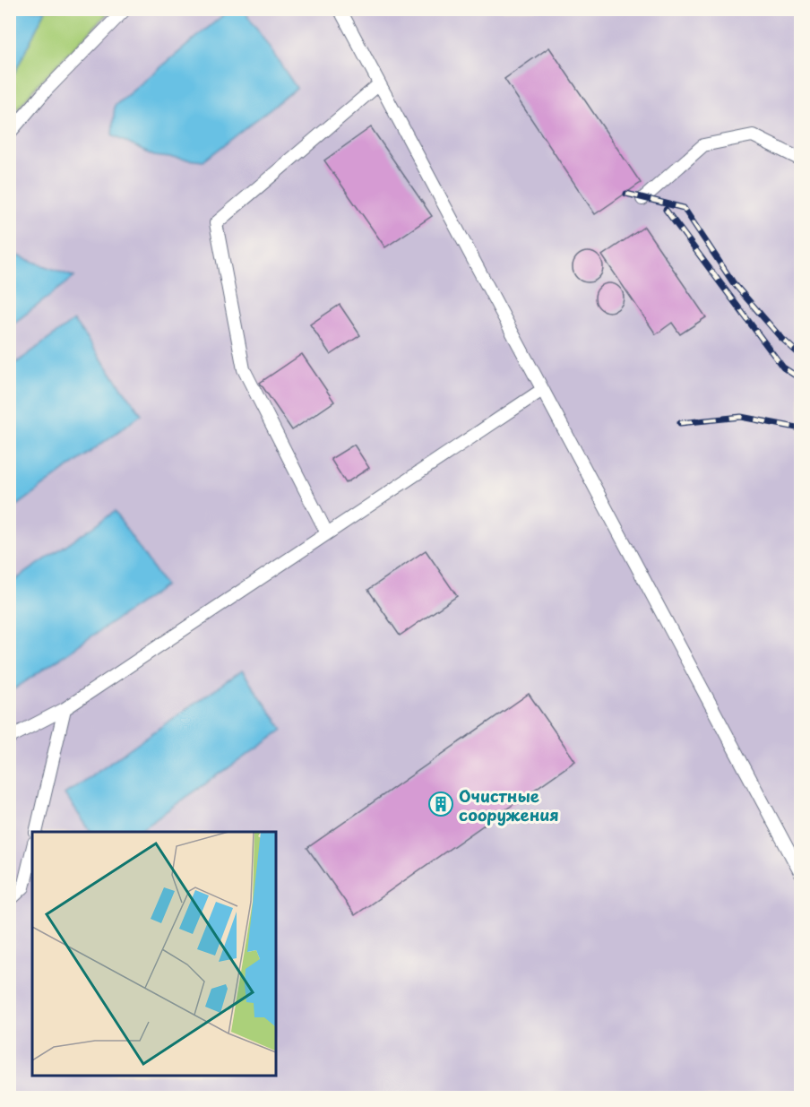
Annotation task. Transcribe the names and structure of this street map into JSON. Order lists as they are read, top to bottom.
{
  "places": {
    "building": ["Очистные сооружения"]
  }
}
